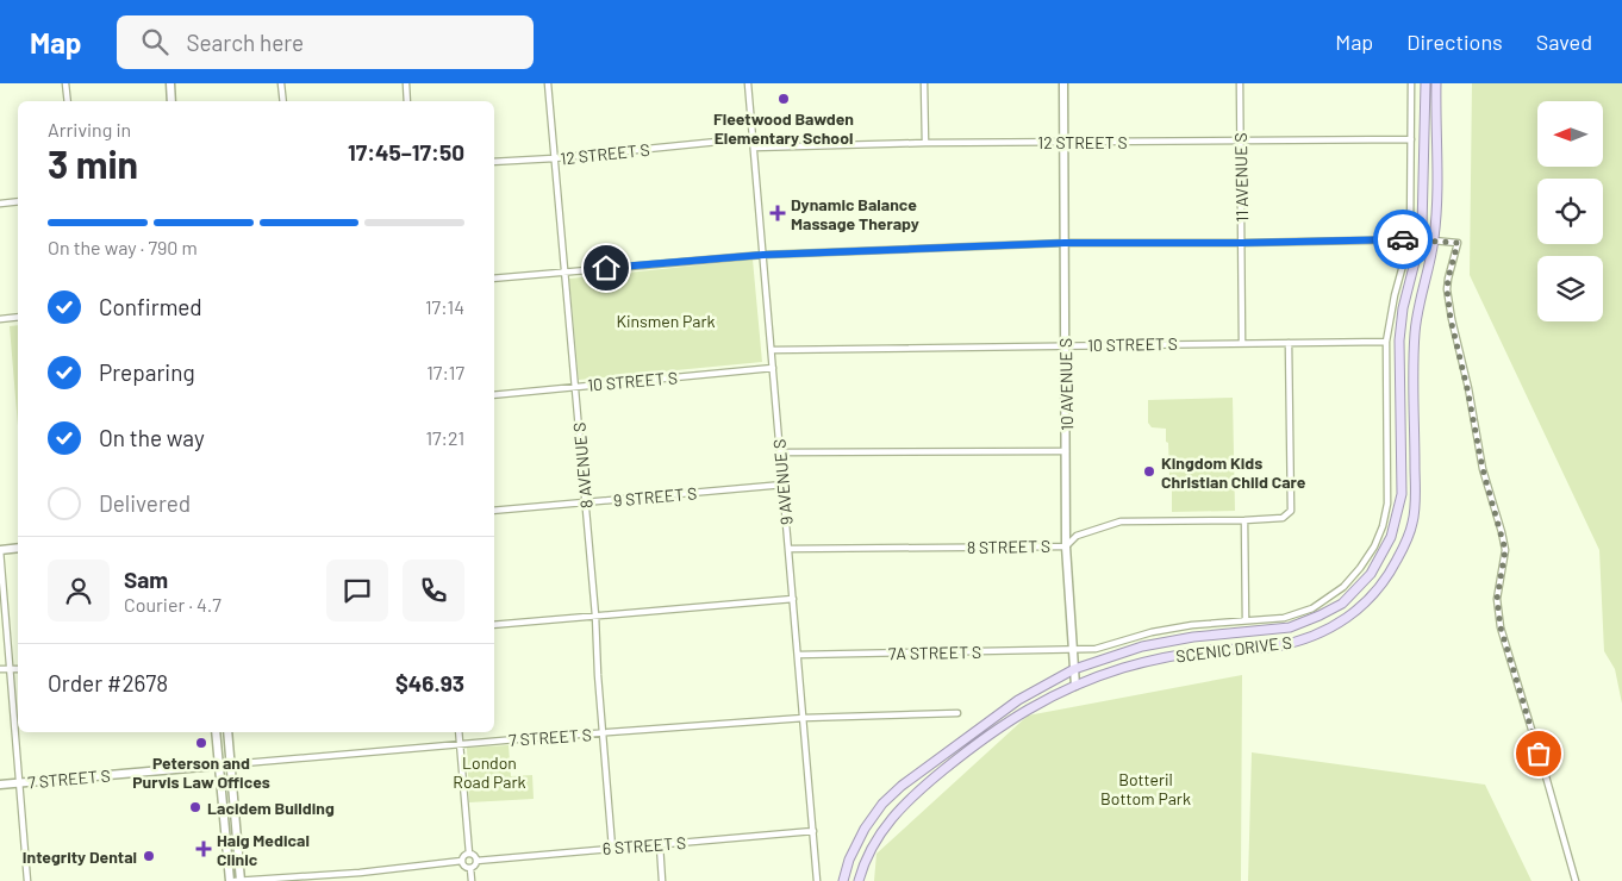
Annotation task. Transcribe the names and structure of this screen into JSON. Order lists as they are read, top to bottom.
{
  "streets": {
    "main road": ["SCENIC DRIVE S"],
    "street": [
      "12 STREET S",
      "11 AVENUE S",
      "10 STREET S",
      "10 AVENUE S",
      "8 AVENUE S",
      "9 AVENUE S",
      "9 STREET S",
      "8 STREET S",
      "7A STREET S",
      "7 STREET S",
      "6 STREET S"
    ]
  },
  "crossings": [
    ["12 STREET S", "11 AVENUE S"],
    ["12 STREET S", "10 AVENUE S"],
    ["12 STREET S", "8 AVENUE S"],
    ["12 STREET S", "9 AVENUE S"],
    ["12 STREET S", "SCENIC DRIVE S"],
    ["11 AVENUE S", "10 STREET S"],
    ["10 STREET S", "10 AVENUE S"],
    ["10 STREET S", "8 AVENUE S"],
    ["10 STREET S", "9 AVENUE S"],
    ["10 STREET S", "8 STREET S"],
    ["10 STREET S", "SCENIC DRIVE S"],
    ["10 AVENUE S", "8 STREET S"],
    ["10 AVENUE S", "SCENIC DRIVE S"],
    ["10 AVENUE S", "7A STREET S"],
    ["8 AVENUE S", "9 STREET S"],
    ["8 AVENUE S", "7 STREET S"],
    ["8 AVENUE S", "6 STREET S"],
    ["9 AVENUE S", "9 STREET S"],
    ["9 AVENUE S", "8 STREET S"],
    ["9 AVENUE S", "7A STREET S"],
    ["9 AVENUE S", "7 STREET S"],
    ["9 AVENUE S", "6 STREET S"],
    ["SCENIC DRIVE S", "7A STREET S"]
  ],
  "parks": ["Kinsmen Park", "London Road Park", "Botteril Bottom Park"],
  "places": {
    "other": [
      "Fleetwood Bawden Elementary School",
      "Kingdom Kids Christian Child Care",
      "Peterson and Purvis Law Offices",
      "Lacidem Building",
      "Integrity Dental"
    ],
    "health": ["Dynamic Balance Massage Therapy", "Haig Medical Clinic"]
  },
  "north": "left",
  "page": {
    "header": "Map",
    "search": "Search here",
    "nav": ["Map", "Directions", "Saved"],
    "heading": ["3 min", "Arriving in", "17:45–17:50"],
    "panel": [
      "Sam",
      "Courier · 4.7",
      "Order #2678",
      "$46.93"
    ],
    "bar": "On the way · 790 m",
    "list": [
      ["Confirmed", "17:14"],
      ["Preparing", "17:17"],
      ["On the way", "17:21"],
      "Delivered"
    ]
  }
}
